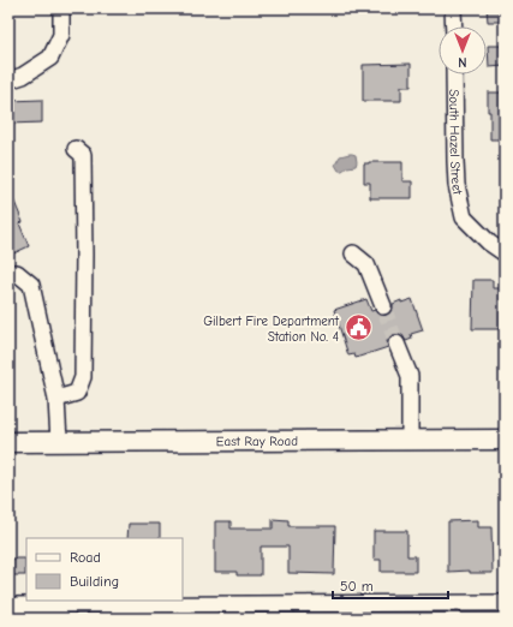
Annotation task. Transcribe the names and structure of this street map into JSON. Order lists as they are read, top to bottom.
{
  "streets": {
    "main road": ["East Ray Road"],
    "street": ["South Hazel Street"]
  },
  "places": {
    "public building": ["Gilbert Fire Department Station No. 4"]
  },
  "legend": ["Road", "Building"],
  "scale_bar": "50 m",
  "north": "bottom"
}
